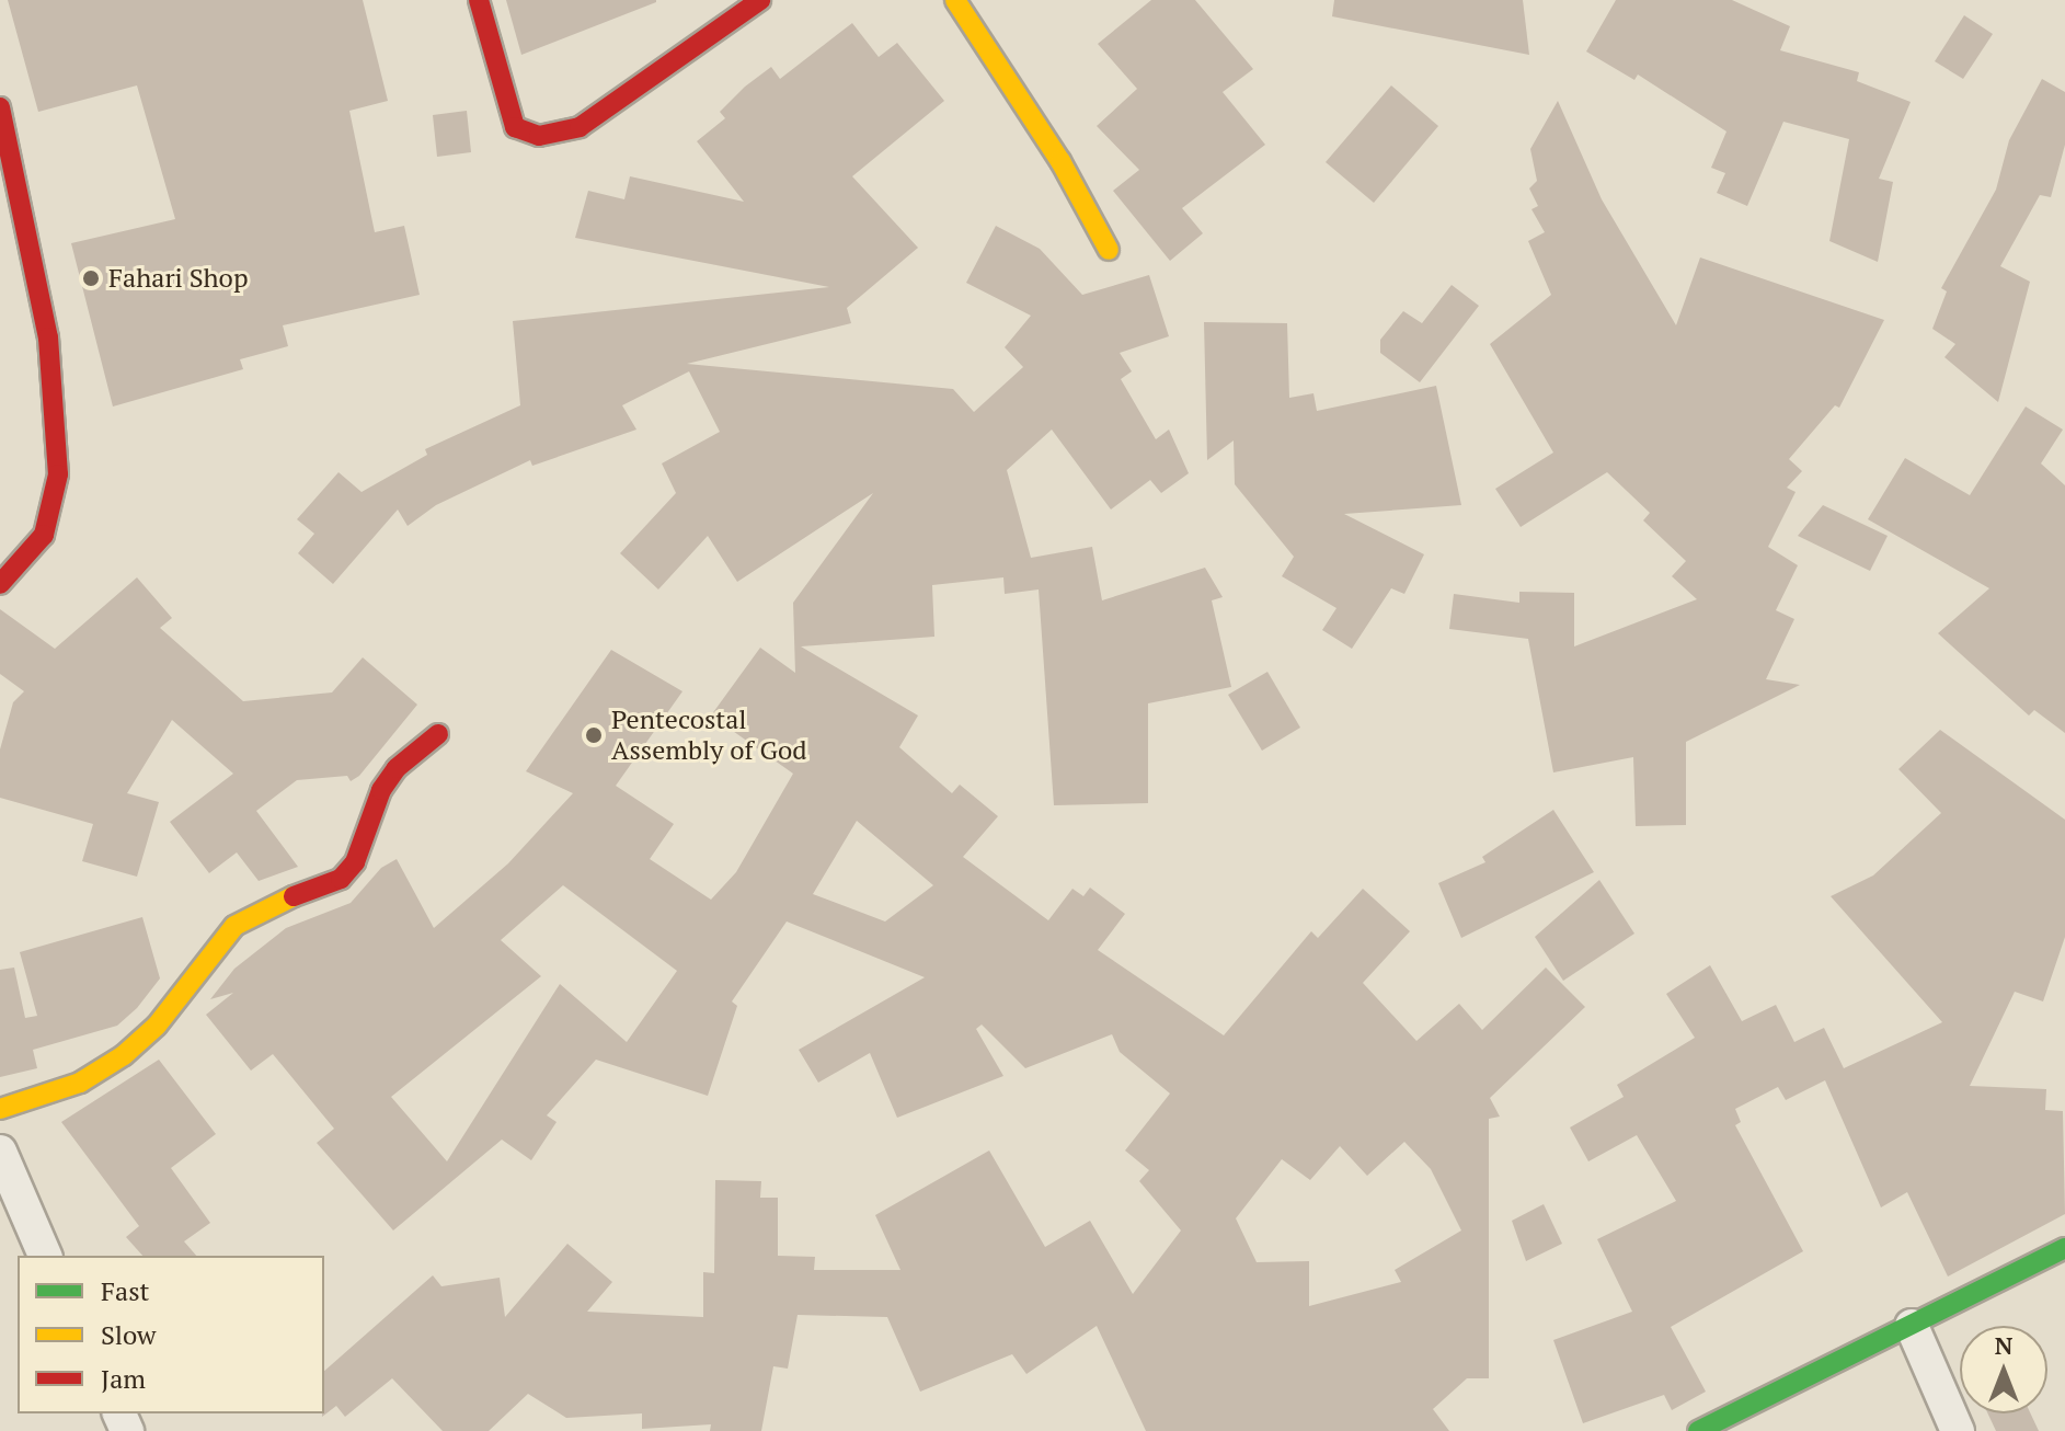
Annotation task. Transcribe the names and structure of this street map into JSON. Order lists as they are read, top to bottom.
{
  "places": ["Fahari Shop", "Pentecostal Assembly of God"],
  "legend": ["Fast", "Slow", "Jam"],
  "north": "top"
}
